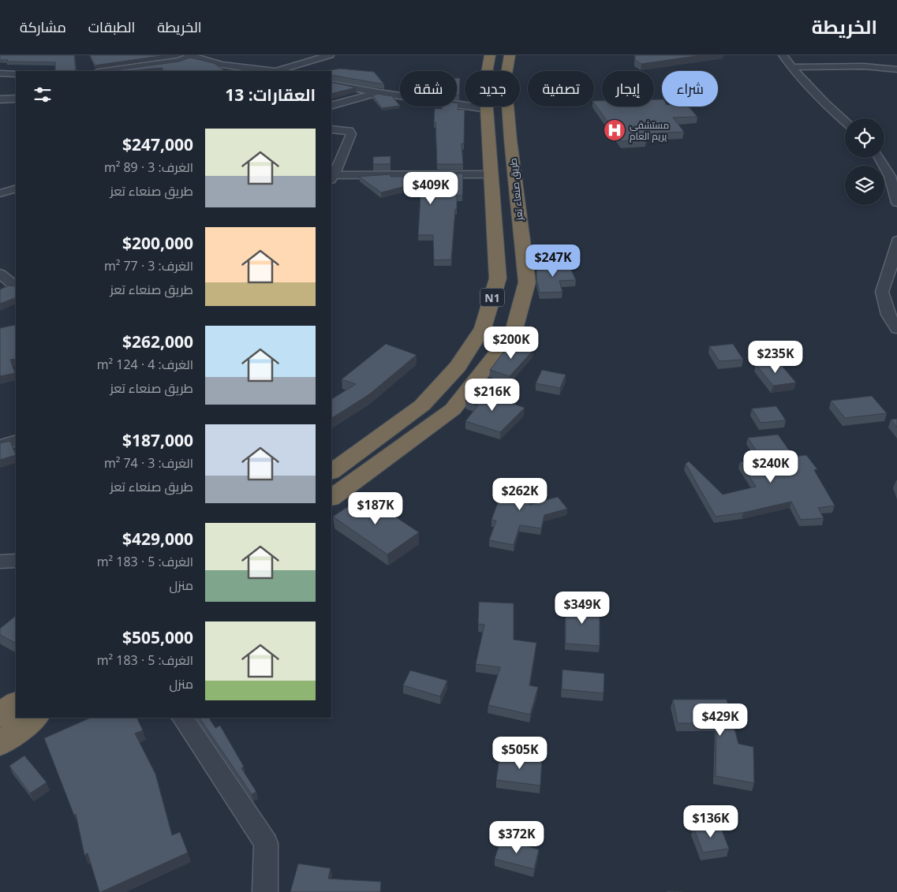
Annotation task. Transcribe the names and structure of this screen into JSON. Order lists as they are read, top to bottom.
{
  "streets": {
    "highway": ["طريق صنعاء تعز", "N1"]
  },
  "places": {
    "hospital": ["مستشفى يريم العام"]
  },
  "page": {
    "header": "الخريطة",
    "nav": ["الخريطة", "الطبقات", "مشاركة"],
    "chip": [
      "شراء",
      "إيجار",
      "تصفية",
      "جديد",
      "شقة"
    ],
    "heading": "العقارات: 13",
    "list": [
      {
        "name": "$247,000",
        "note": "الغرف: 3 · 89 m² · طريق صنعاء تعز"
      },
      {
        "name": "$200,000",
        "note": "الغرف: 3 · 77 m² · طريق صنعاء تعز"
      },
      {
        "name": "$262,000",
        "note": "الغرف: 4 · 124 m² · طريق صنعاء تعز"
      },
      {
        "name": "$187,000",
        "note": "الغرف: 3 · 74 m² · طريق صنعاء تعز"
      },
      {
        "name": "$429,000",
        "note": "الغرف: 5 · 183 m² · منزل"
      },
      {
        "name": "$505,000",
        "note": "الغرف: 5 · 183 m² · منزل"
      }
    ],
    "price": [
      "$409K",
      "$247K",
      "$200K",
      "$235K",
      "$216K",
      "$240K",
      "$262K",
      "$187K",
      "$349K",
      "$429K",
      "$505K",
      "$136K",
      "$372K"
    ]
  }
}
